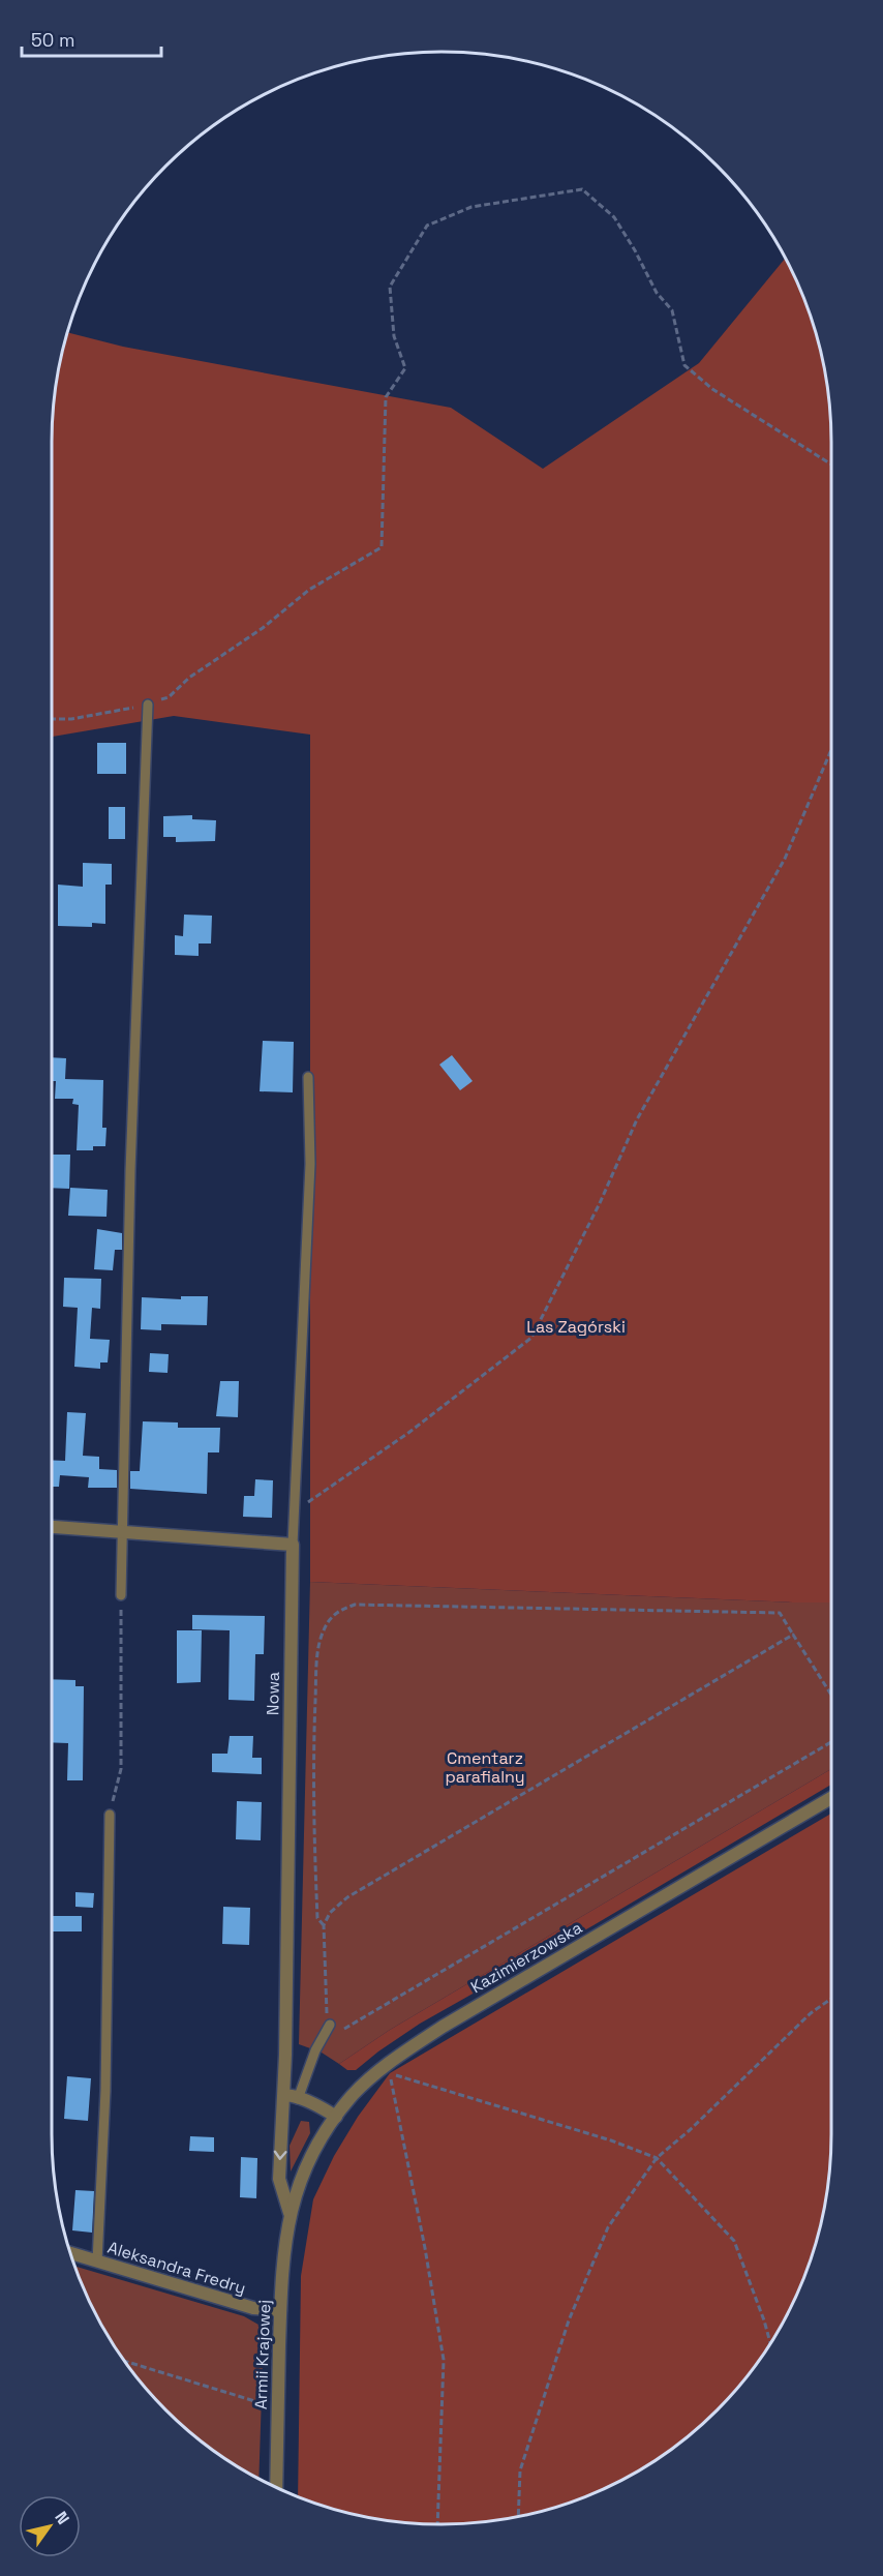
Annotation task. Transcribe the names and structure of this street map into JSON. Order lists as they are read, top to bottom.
{
  "streets": {
    "street": [
      "Nowa",
      "Kazimierzowska",
      "Aleksandra Fredry",
      "Armii Krajowej"
    ]
  },
  "crossings": [
    ["Nowa", "Kazimierzowska"],
    ["Nowa", "Armii Krajowej"],
    ["Kazimierzowska", "Armii Krajowej"],
    ["Aleksandra Fredry", "Armii Krajowej"]
  ],
  "parks": ["Las Zagórski", "Cmentarz parafialny"],
  "scale_bar": "50 m",
  "north": "top right"
}
